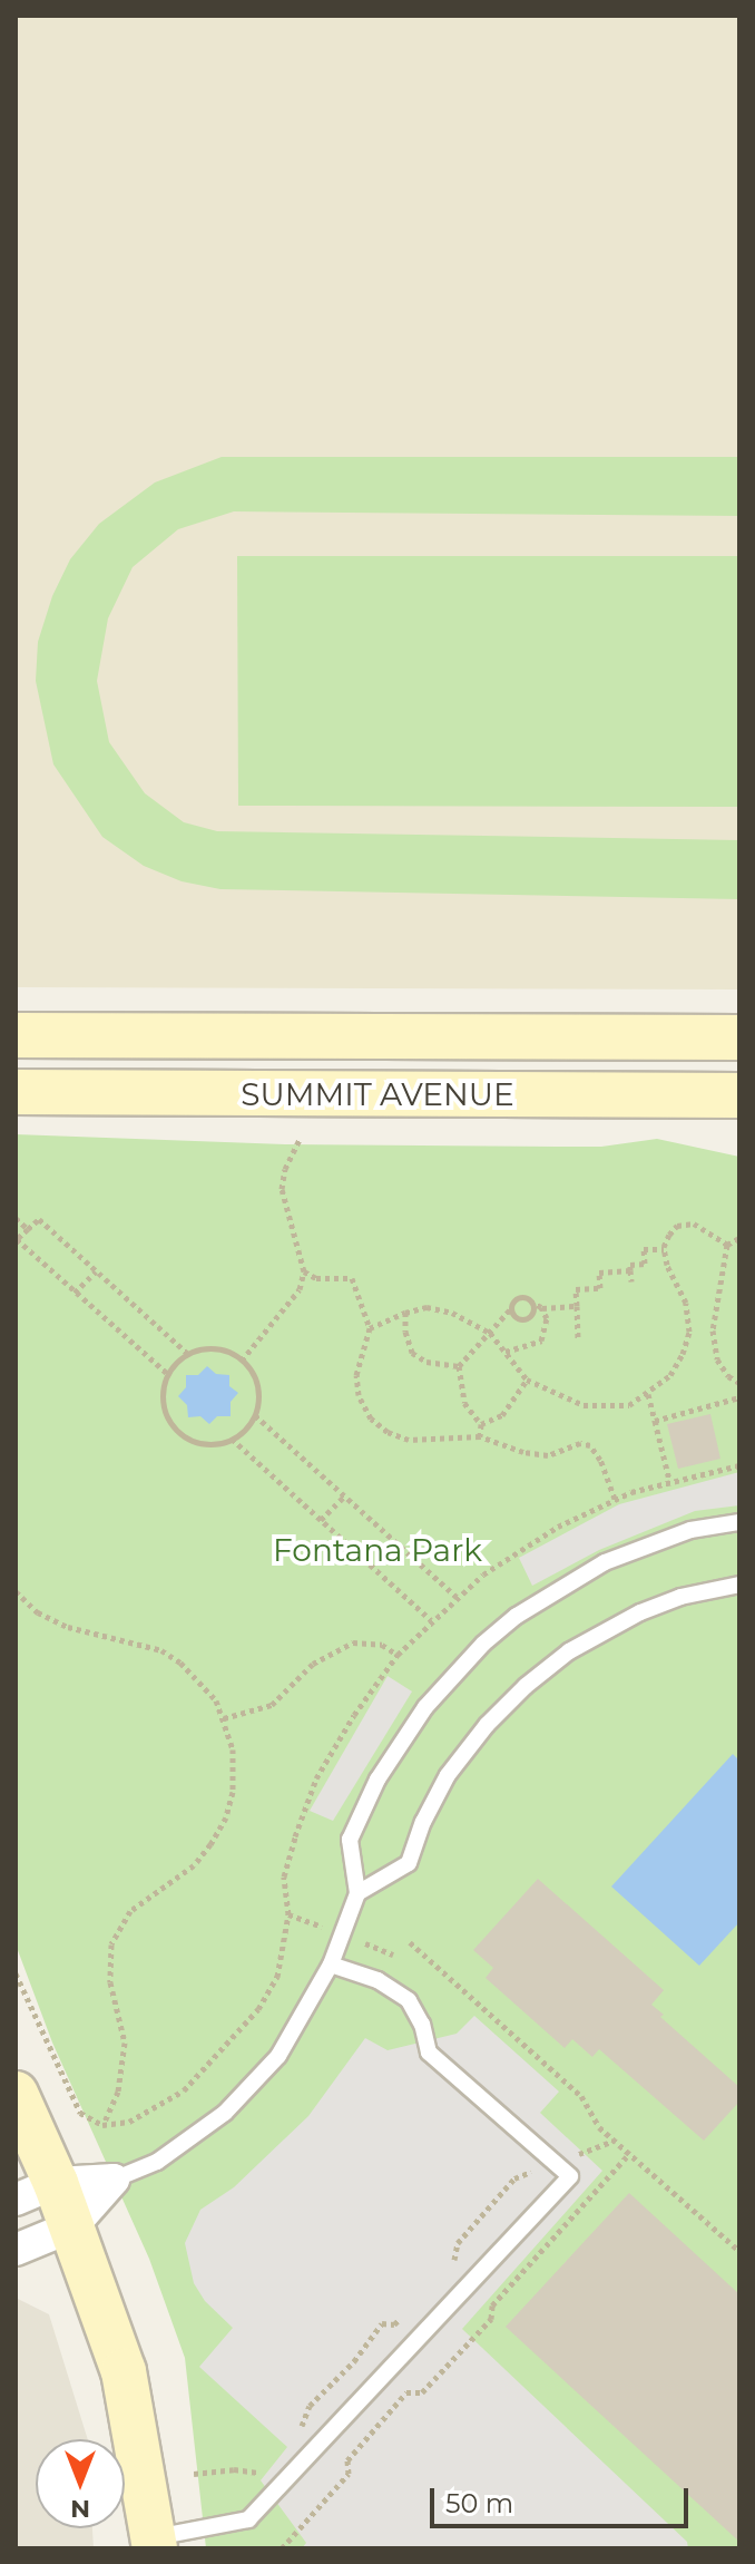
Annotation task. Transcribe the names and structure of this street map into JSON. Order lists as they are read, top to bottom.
{
  "streets": {
    "main road": ["SUMMIT AVENUE"]
  },
  "parks": ["Fontana Park"],
  "scale_bar": "50 m",
  "north": "bottom"
}
